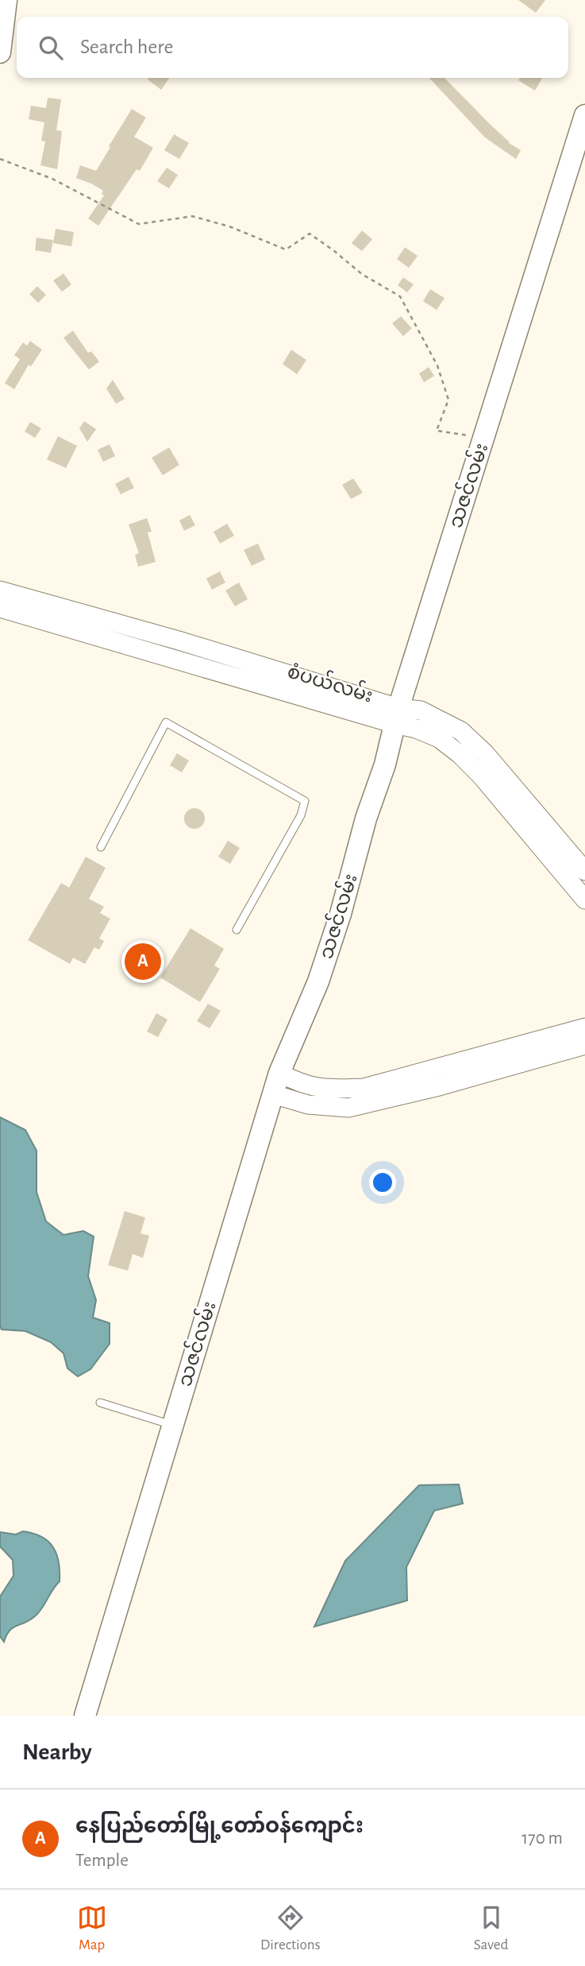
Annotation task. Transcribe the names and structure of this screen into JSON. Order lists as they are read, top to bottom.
{
  "streets": {
    "main road": ["သဇင်လမ်း"],
    "street": ["စံပယ်လမ်း"]
  },
  "crossings": [
    ["သဇင်လမ်း", "စံပယ်လမ်း"]
  ],
  "page": {
    "search": "Search here",
    "pins": "A",
    "heading": "Nearby",
    "list": [
      {
        "mark": "A",
        "name": "နေပြည်တော်မြို့တော်ဝန်ကျောင်း",
        "note": "Temple",
        "value": "170 m"
      }
    ],
    "nav": ["Map", "Directions", "Saved"]
  }
}
